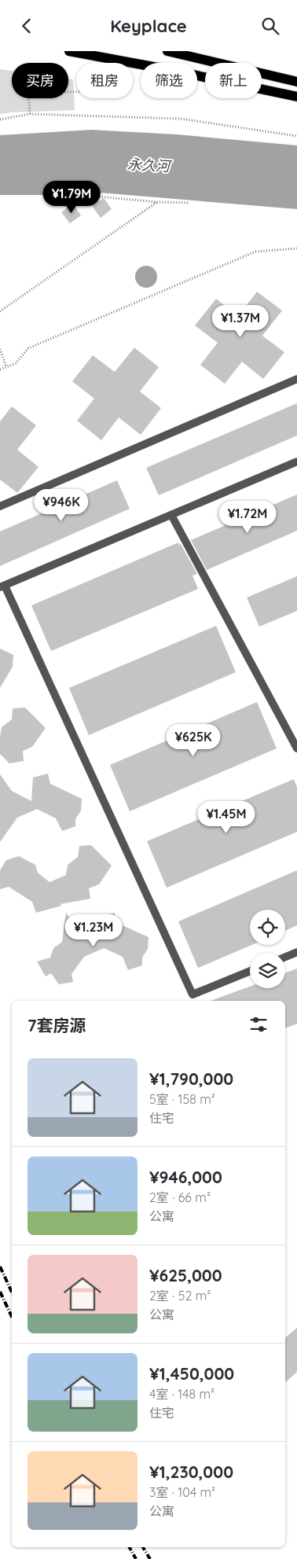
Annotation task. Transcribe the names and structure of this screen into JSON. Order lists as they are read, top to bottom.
{
  "water": ["永久河"],
  "page": {
    "header": "Keyplace",
    "chip": [
      "买房",
      "租房",
      "筛选",
      "新上"
    ],
    "price": [
      "¥1.79M",
      "¥1.37M",
      "¥946K",
      "¥1.72M",
      "¥625K",
      "¥1.45M",
      "¥1.23M"
    ],
    "heading": "7套房源",
    "list": [
      {
        "name": "¥1,790,000",
        "note": "5室 · 158 m² · 住宅"
      },
      {
        "name": "¥946,000",
        "note": "2室 · 66 m² · 公寓"
      },
      {
        "name": "¥625,000",
        "note": "2室 · 52 m² · 公寓"
      },
      {
        "name": "¥1,450,000",
        "note": "4室 · 148 m² · 住宅"
      },
      {
        "name": "¥1,230,000",
        "note": "3室 · 104 m² · 公寓"
      }
    ]
  }
}
